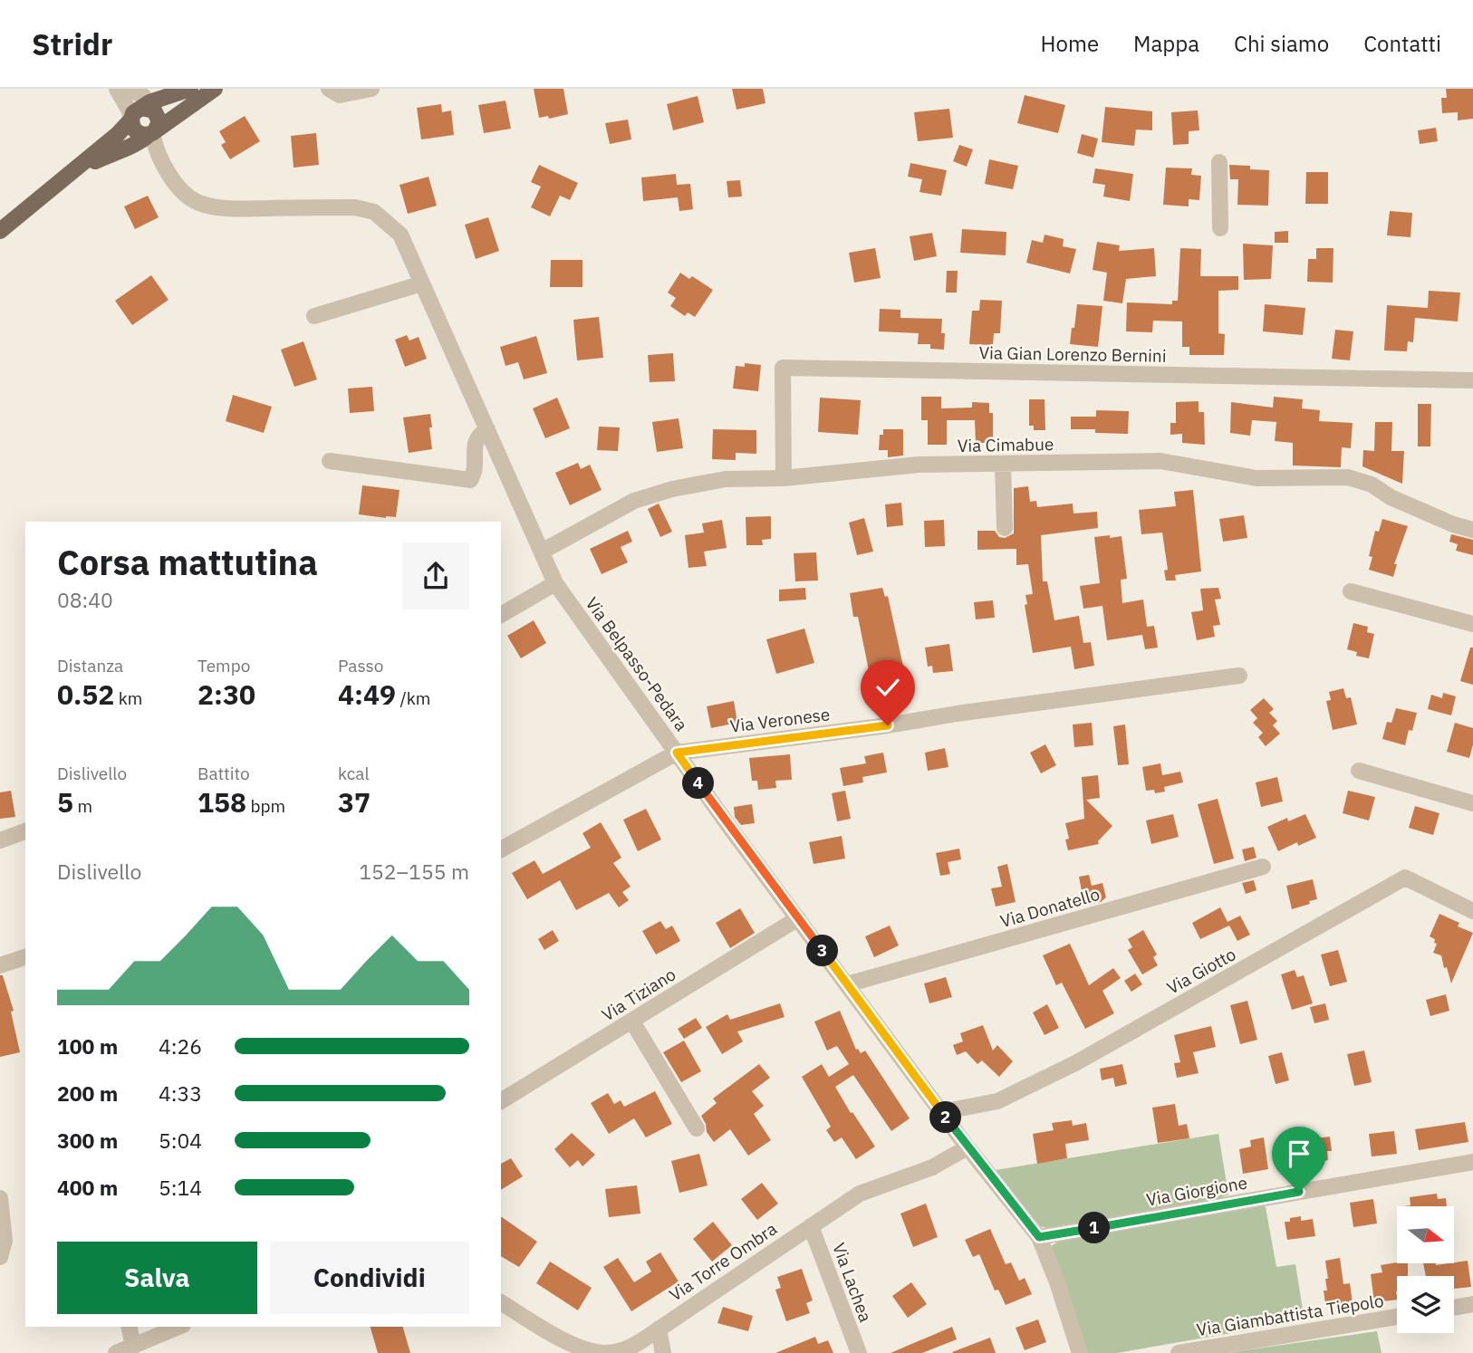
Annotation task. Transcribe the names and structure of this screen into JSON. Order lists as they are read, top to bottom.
{
  "streets": {
    "street": [
      "Via Gian Lorenzo Bernini",
      "Via Cimabue",
      "Via Belpasso-Pedara",
      "Via Veronese",
      "Via Donatello",
      "Via Giotto",
      "Via Tiziano",
      "Via Giorgione",
      "Via Torre Ombra",
      "Via Lachea",
      "Via Giambattista Tiepolo"
    ]
  },
  "crossings": [
    ["Via Gian Lorenzo Bernini", "Via Cimabue"],
    ["Via Cimabue", "Via Belpasso-Pedara"],
    ["Via Belpasso-Pedara", "Via Veronese"],
    ["Via Belpasso-Pedara", "Via Donatello"],
    ["Via Belpasso-Pedara", "Via Giotto"],
    ["Via Belpasso-Pedara", "Via Tiziano"],
    ["Via Belpasso-Pedara", "Via Giorgione"],
    ["Via Belpasso-Pedara", "Via Torre Ombra"],
    ["Via Torre Ombra", "Via Lachea"]
  ],
  "north": "right",
  "page": {
    "header": "Stridr",
    "nav": [
      "Home",
      "Mappa",
      "Chi siamo",
      "Contatti"
    ],
    "heading": ["Corsa mattutina", "08:40"],
    "stats": [
      ["Distanza", "0.52 km"],
      ["Tempo", "2:30"],
      ["Passo", "4:49 /km"],
      ["Dislivello", "5 m"],
      ["Battito", "158 bpm"],
      ["kcal", "37"]
    ],
    "pins": [
      "4",
      "3",
      "2",
      "1"
    ],
    "chart": ["Dislivello", "152–155 m"],
    "list": [
      {
        "name": "100 m",
        "note": "4:26"
      },
      {
        "name": "200 m",
        "note": "4:33"
      },
      {
        "name": "300 m",
        "note": "5:04"
      },
      {
        "name": "400 m",
        "note": "5:14"
      }
    ],
    "buttons": ["Salva", "Condividi"]
  }
}
